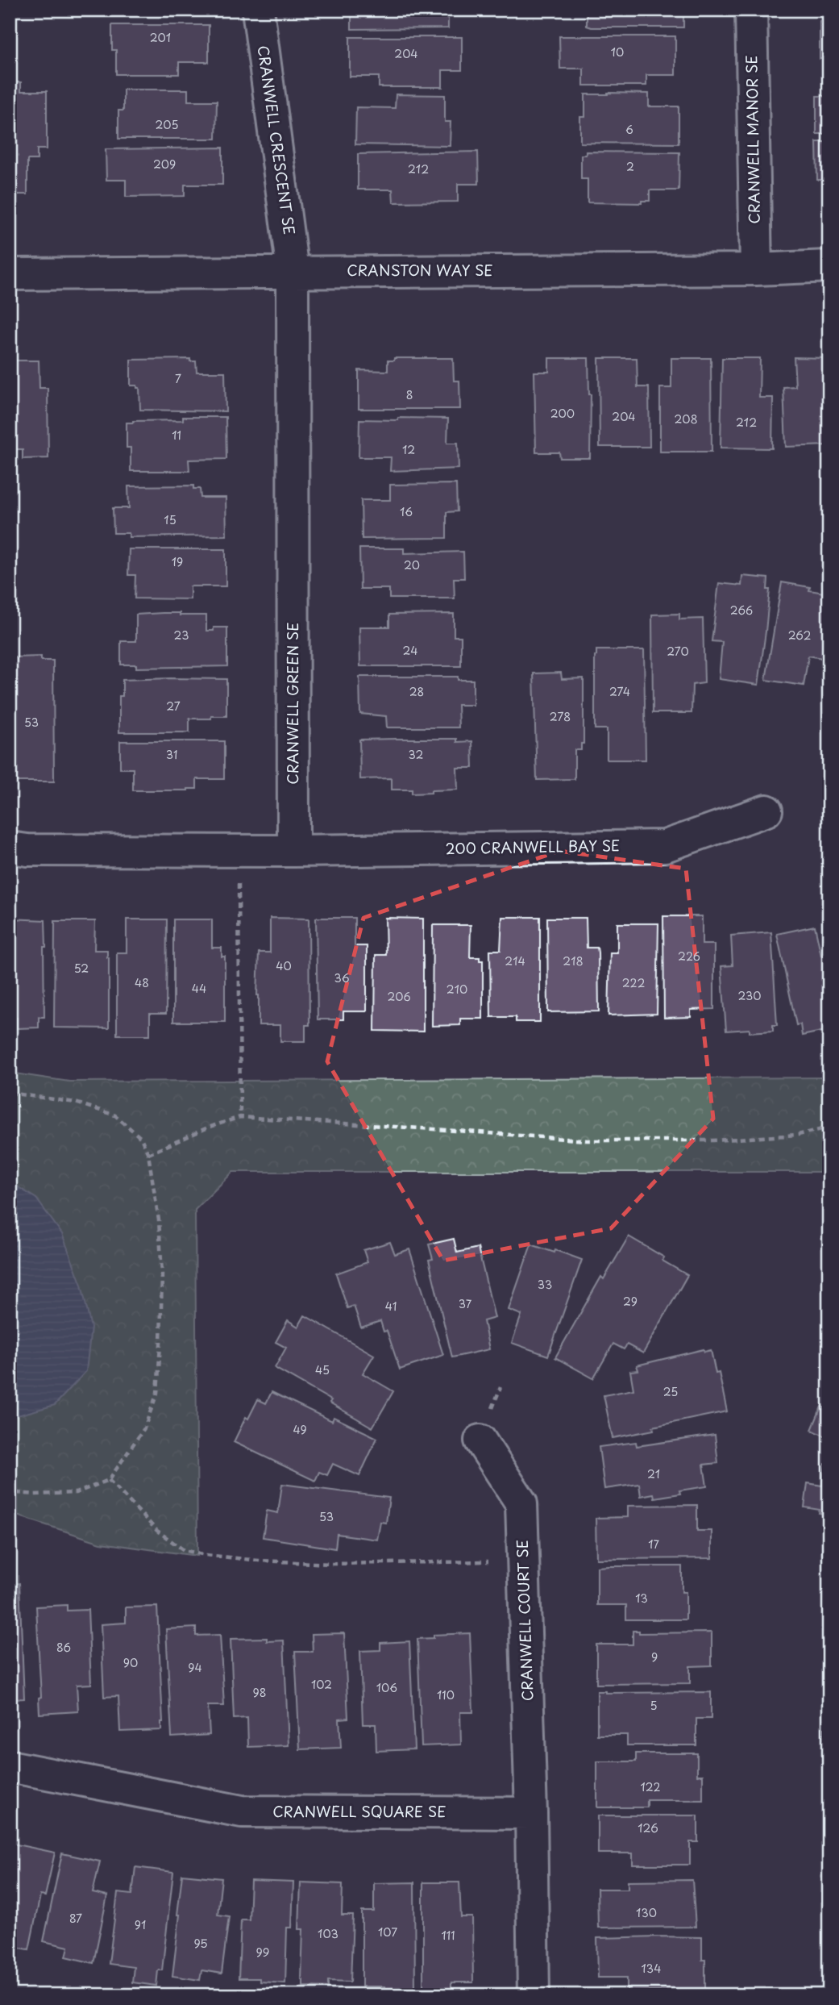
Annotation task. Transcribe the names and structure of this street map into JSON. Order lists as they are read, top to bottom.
{
  "streets": {
    "street": [
      "CRANWELL MANOR SE",
      "CRANWELL CRESCENT SE",
      "CRANSTON WAY SE",
      "CRANWELL GREEN SE",
      "200 CRANWELL BAY SE",
      "CRANWELL COURT SE",
      "CRANWELL SQUARE SE"
    ]
  },
  "crossings": [
    ["CRANWELL MANOR SE", "CRANSTON WAY SE"],
    ["CRANWELL CRESCENT SE", "CRANSTON WAY SE"],
    ["CRANWELL CRESCENT SE", "CRANWELL GREEN SE"],
    ["CRANSTON WAY SE", "CRANWELL GREEN SE"],
    ["CRANWELL GREEN SE", "200 CRANWELL BAY SE"],
    ["CRANWELL COURT SE", "CRANWELL SQUARE SE"]
  ],
  "house_numbers": [
    "201",
    "10",
    "204",
    "205",
    "6",
    "209",
    "2",
    "212",
    "7",
    "8",
    "200",
    "204",
    "208",
    "212",
    "11",
    "12",
    "16",
    "15",
    "19",
    "20",
    "266",
    "23",
    "262",
    "24",
    "270",
    "28",
    "274",
    "27",
    "278",
    "53",
    "31",
    "32",
    "226",
    "214",
    "218",
    "40",
    "52",
    "36",
    "48",
    "222",
    "44",
    "210",
    "230",
    "206",
    "33",
    "29",
    "37",
    "41",
    "45",
    "25",
    "49",
    "21",
    "53",
    "17",
    "13",
    "86",
    "9",
    "90",
    "94",
    "102",
    "106",
    "98",
    "110",
    "5",
    "122",
    "126",
    "130",
    "87",
    "91",
    "107",
    "103",
    "111",
    "95",
    "99",
    "134"
  ]
}
